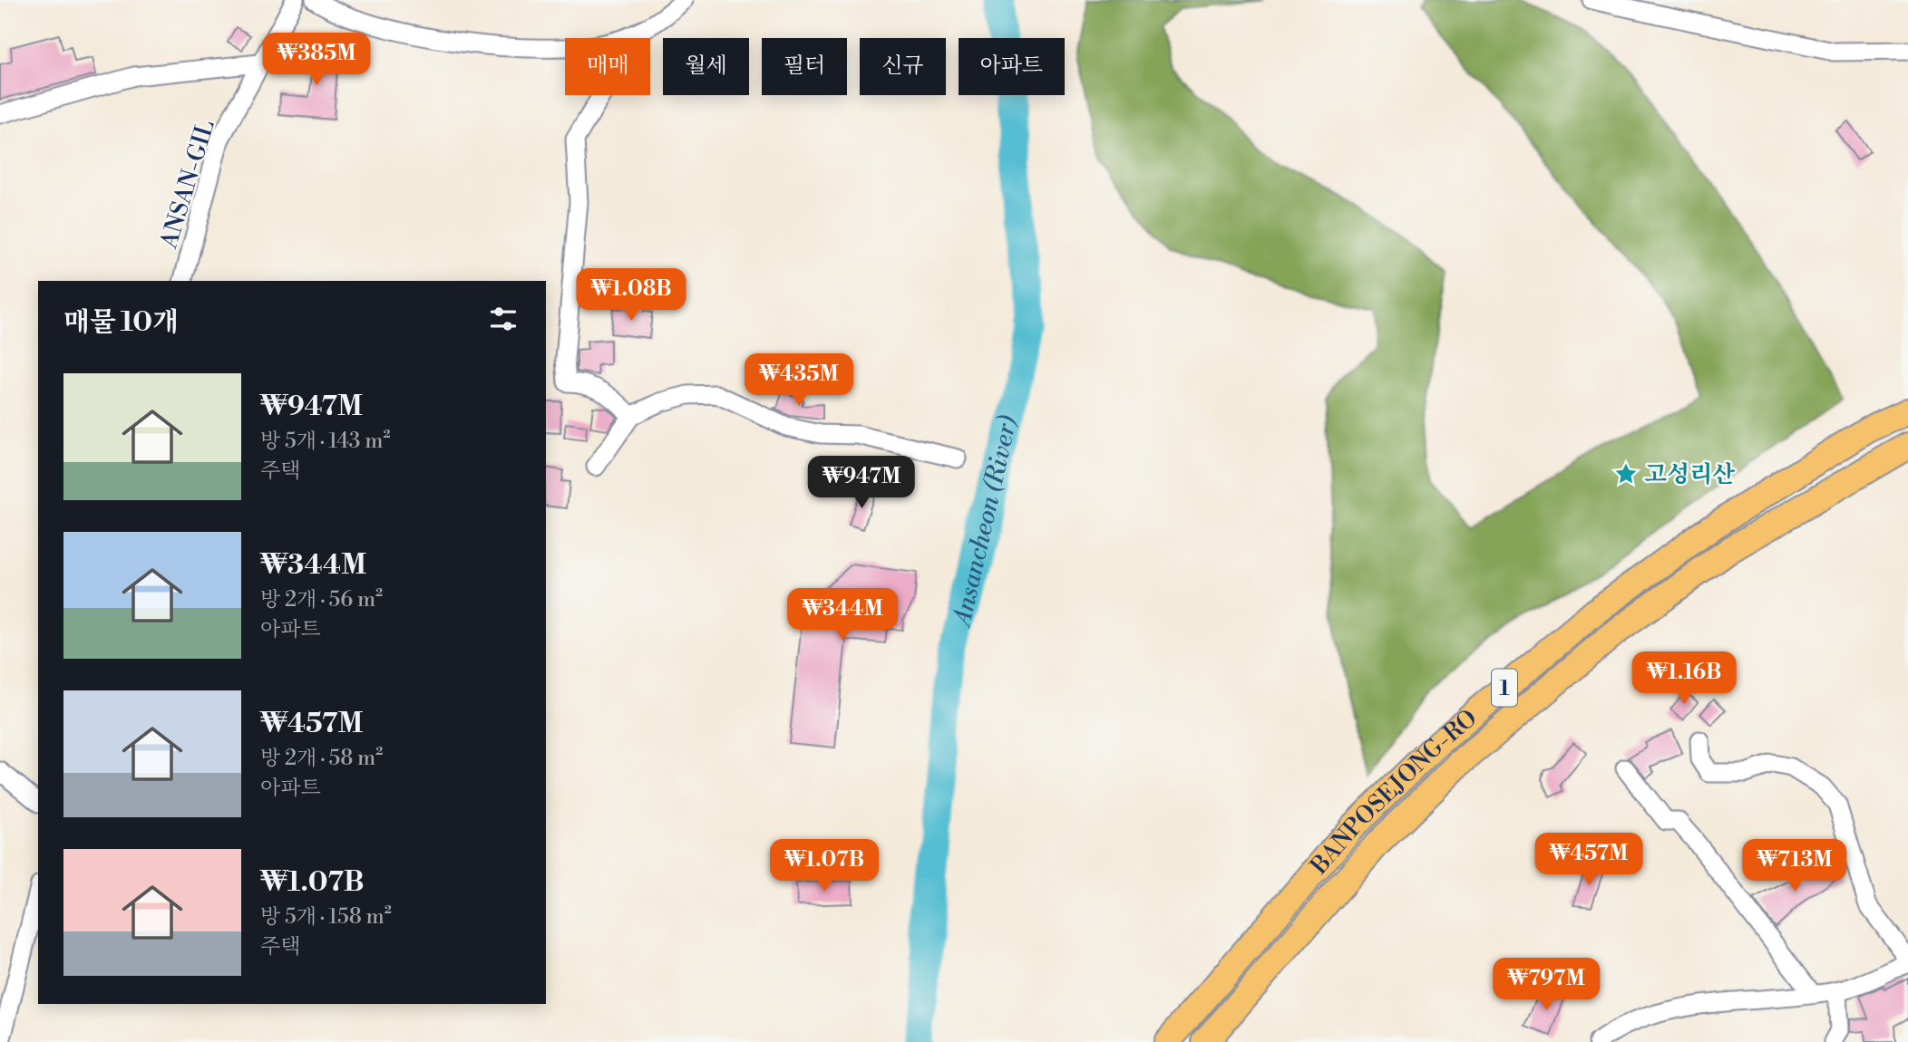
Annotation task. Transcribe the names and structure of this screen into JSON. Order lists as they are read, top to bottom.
{
  "streets": {
    "highway": ["1", "BANPOSEJONG-RO"],
    "street": ["ANSAN-GIL"]
  },
  "water": ["Ansancheon (River)"],
  "places": {
    "place": ["고성리산"]
  },
  "page": {
    "price": [
      "₩385M",
      "₩1.08B",
      "₩435M",
      "₩947M",
      "₩344M",
      "₩1.16B",
      "₩457M",
      "₩1.07B",
      "₩713M",
      "₩797M"
    ],
    "chip": [
      "매매",
      "월세",
      "필터",
      "신규",
      "아파트"
    ],
    "heading": "매물 10개",
    "list": [
      {
        "name": "₩947M",
        "note": "방 5개 · 143 m² · 주택"
      },
      {
        "name": "₩344M",
        "note": "방 2개 · 56 m² · 아파트"
      },
      {
        "name": "₩457M",
        "note": "방 2개 · 58 m² · 아파트"
      },
      {
        "name": "₩1.07B",
        "note": "방 5개 · 158 m² · 주택"
      }
    ]
  }
}
